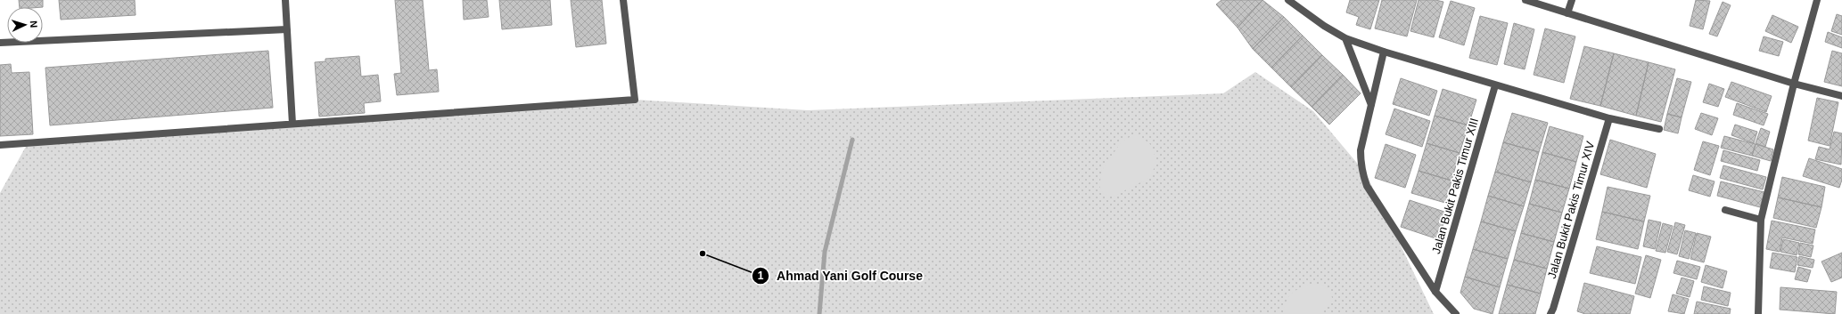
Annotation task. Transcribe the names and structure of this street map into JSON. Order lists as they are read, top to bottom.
{
  "streets": {
    "street": ["Jalan Bukit Pakis Timur XIII", "Jalan Bukit Pakis Timur XIV"]
  },
  "places": ["Ahmad Yani Golf Course"],
  "north": "right"
}
